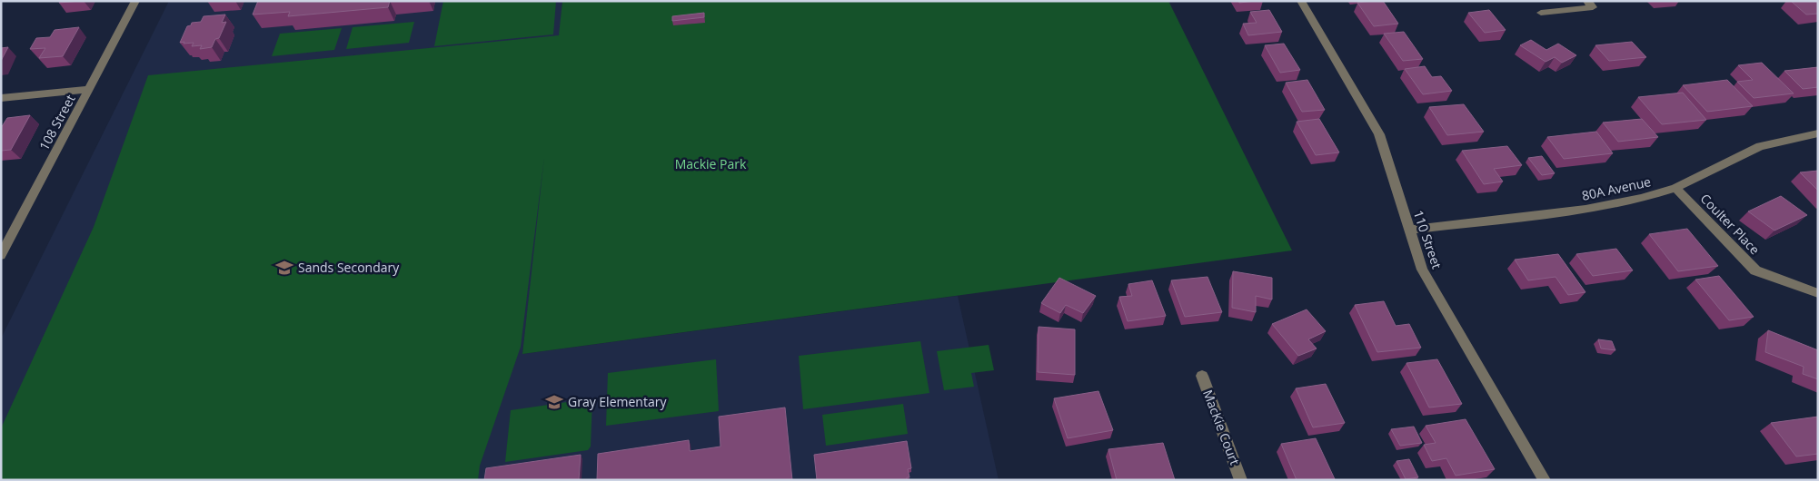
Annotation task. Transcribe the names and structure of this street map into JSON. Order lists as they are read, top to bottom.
{
  "streets": {
    "street": [
      "108 Street",
      "80A Avenue",
      "Coulter Place",
      "110 Street",
      "MacKie Court"
    ]
  },
  "crossings": [
    ["80A Avenue", "Coulter Place"],
    ["80A Avenue", "110 Street"]
  ],
  "parks": ["Mackie Park"],
  "places": {
    "school or university": ["Sands Secondary", "Gray Elementary"]
  }
}
